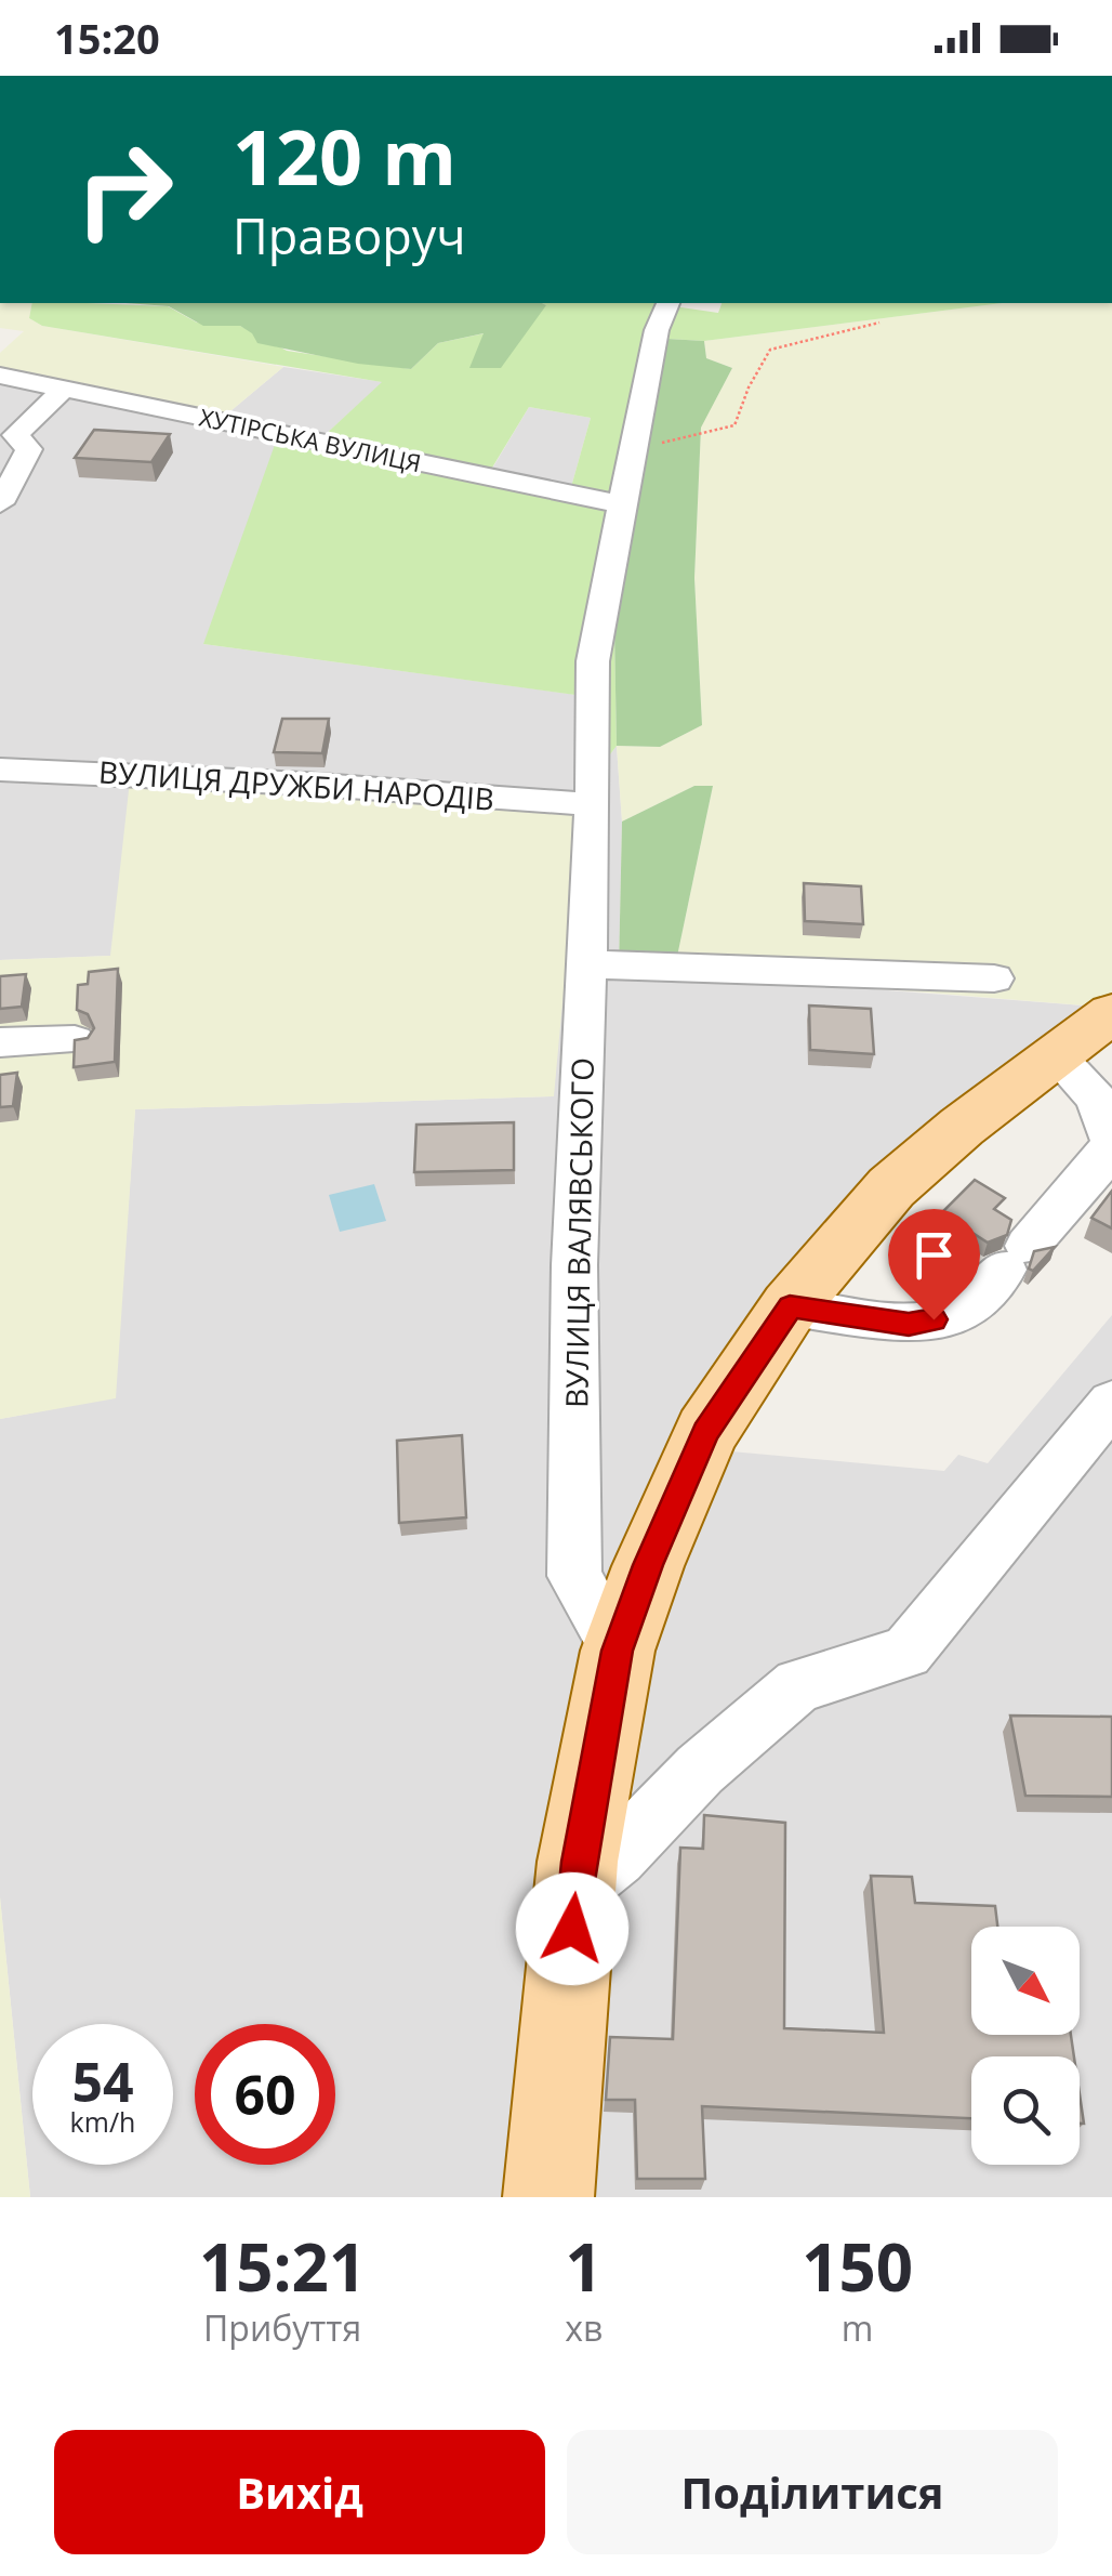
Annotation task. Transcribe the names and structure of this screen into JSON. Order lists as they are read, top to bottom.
{
  "streets": {
    "street": ["ХУТІРСЬКА ВУЛИЦЯ", "ВУЛИЦЯ ДРУЖБИ НАРОДІВ", "ВУЛИЦЯ ВАЛЯВСЬКОГО"]
  },
  "crossings": [
    ["ХУТІРСЬКА ВУЛИЦЯ", "ВУЛИЦЯ ВАЛЯВСЬКОГО"],
    ["ВУЛИЦЯ ДРУЖБИ НАРОДІВ", "ВУЛИЦЯ ВАЛЯВСЬКОГО"]
  ],
  "north": "bottom right",
  "page": {
    "status": "15:20",
    "turn": ["120 m", "Праворуч"],
    "speed": "54 km/h",
    "limit": "60",
    "eta": [
      "15:21",
      "Прибуття",
      "1",
      "хв",
      "150",
      "m"
    ],
    "buttons": ["Вихід", "Поділитися"]
  }
}
